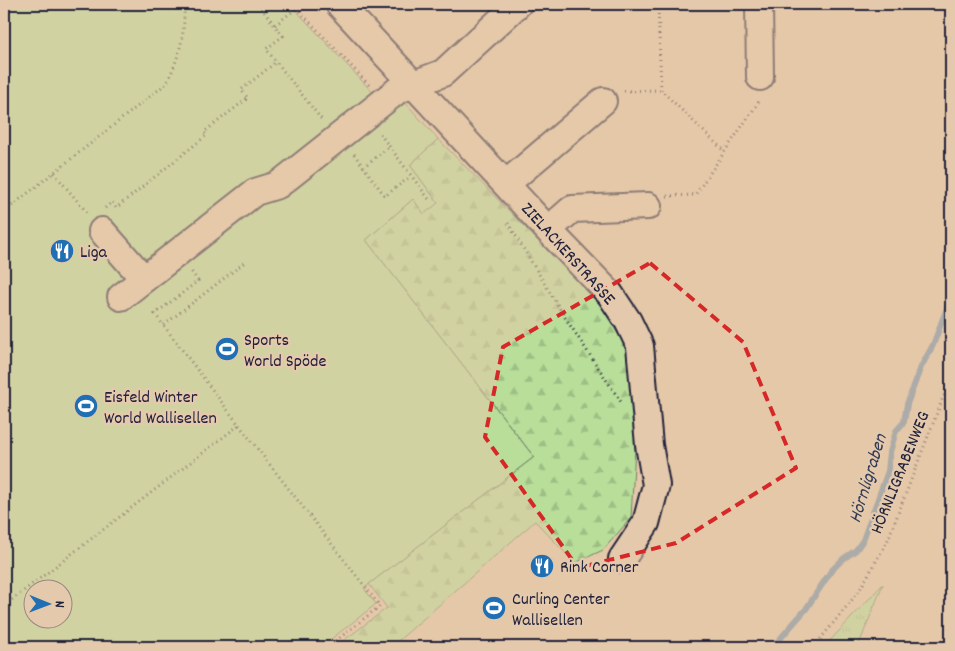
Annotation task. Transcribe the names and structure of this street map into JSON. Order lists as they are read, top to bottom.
{
  "streets": {
    "street": ["ZIELACKERSTRASSE"],
    "path": ["HÖRNLIGRABENWEG"]
  },
  "water": ["Hörnligraben"],
  "places": {
    "restaurant": ["Liga", "Rink Corner"],
    "sports": ["Sports World Spöde", "Eisfeld Winter World Wallisellen", "Curling Center Wallisellen"]
  },
  "north": "right"
}
